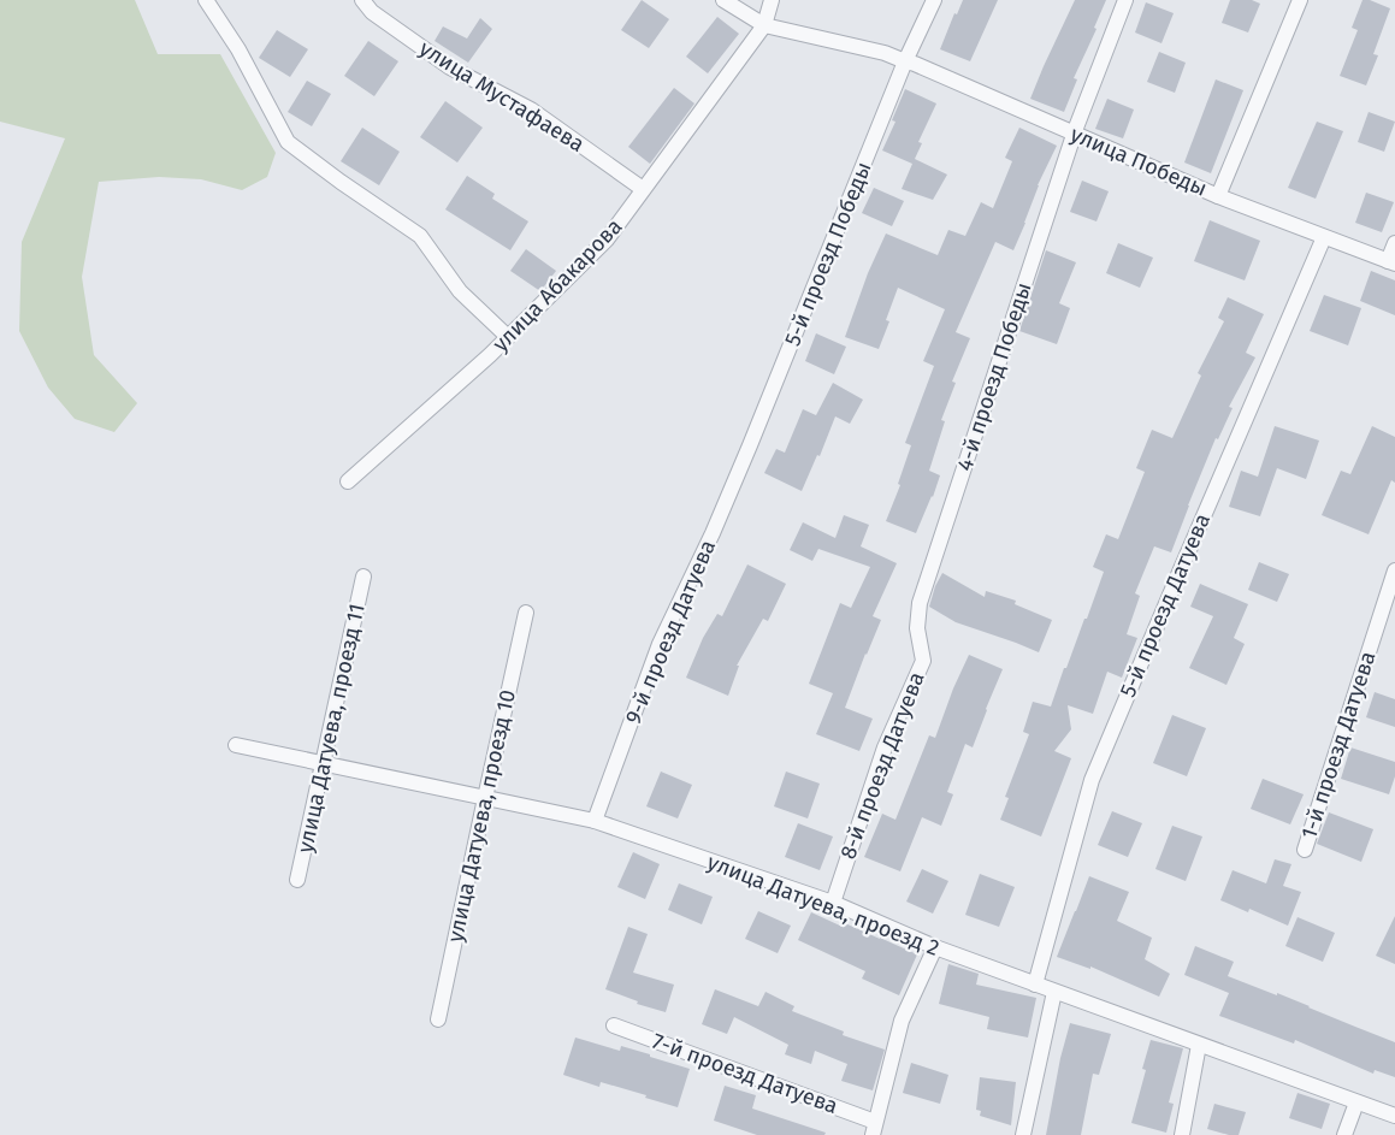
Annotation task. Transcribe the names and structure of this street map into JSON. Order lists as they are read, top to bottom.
{
  "streets": {
    "street": [
      "улица Мустафаева",
      "улица Победы",
      "5-й проезд Победы",
      "улица Абакарова",
      "4-й проезд Победы",
      "5-й проезд Датуева",
      "9-й проезд Датуева",
      "улица Датуева, проезд 11",
      "1-й проезд Датуева",
      "8-й проезд Датуева",
      "улица Датуева, проезд 10",
      "улица Датуева, проезд 2",
      "7-й проезд Датуева"
    ]
  },
  "crossings": [
    ["улица Мустафаева", "улица Абакарова"],
    ["улица Победы", "5-й проезд Победы"],
    ["улица Победы", "улица Абакарова"],
    ["улица Победы", "4-й проезд Победы"],
    ["улица Победы", "5-й проезд Датуева"],
    ["5-й проезд Победы", "9-й проезд Датуева"],
    ["4-й проезд Победы", "8-й проезд Датуева"],
    ["5-й проезд Датуева", "улица Датуева, проезд 2"],
    ["9-й проезд Датуева", "улица Датуева, проезд 2"],
    ["улица Датуева, проезд 11", "улица Датуева, проезд 2"],
    ["8-й проезд Датуева", "улица Датуева, проезд 2"],
    ["улица Датуева, проезд 10", "улица Датуева, проезд 2"]
  ]
}
